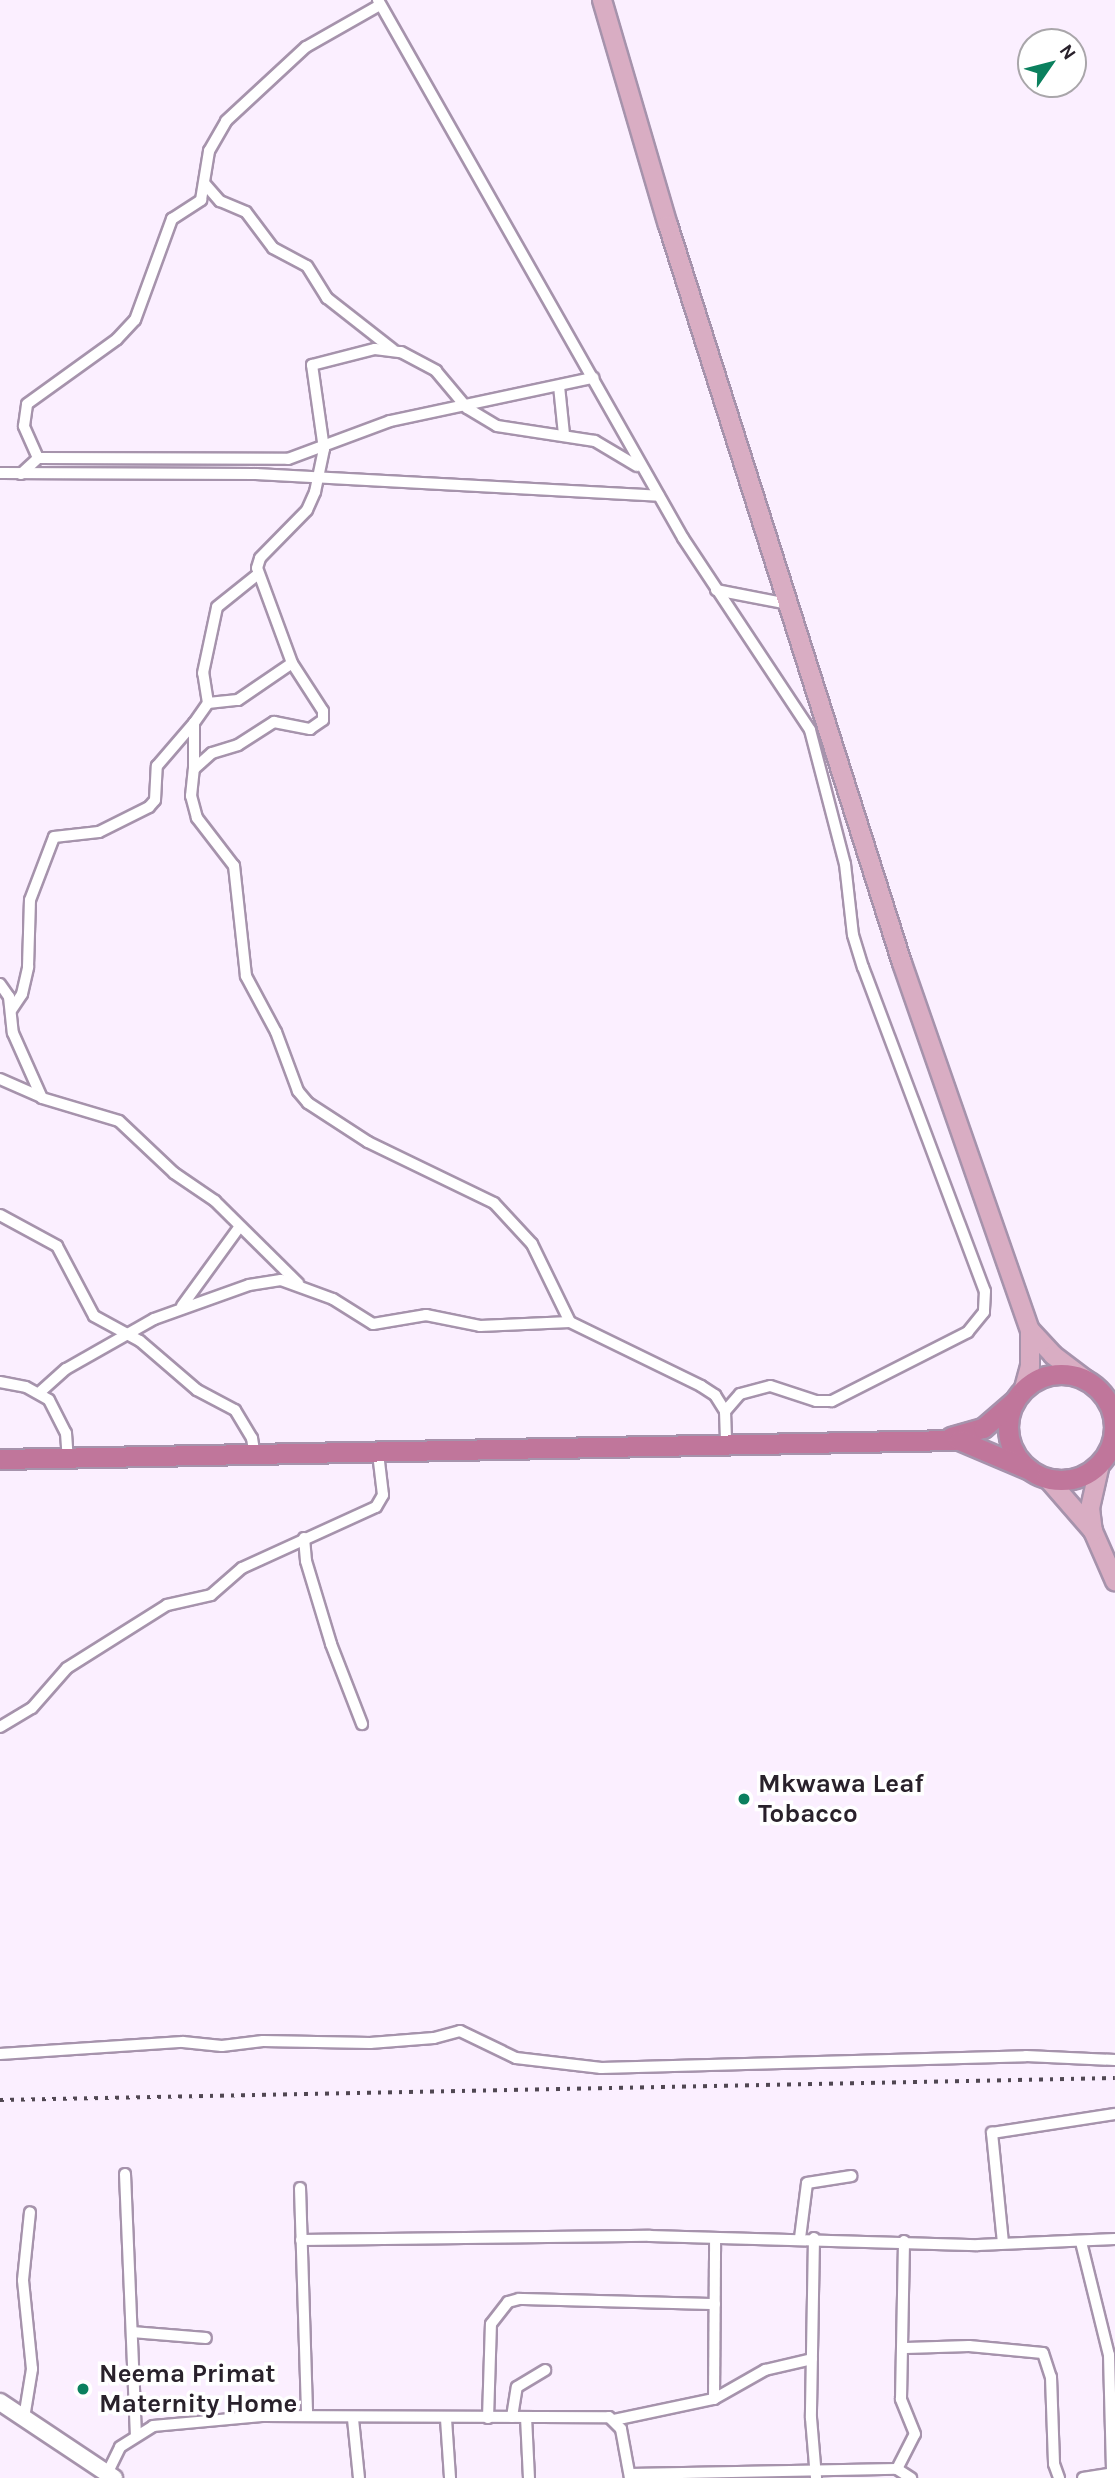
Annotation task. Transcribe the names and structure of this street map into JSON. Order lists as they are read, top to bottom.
{
  "places": ["Mkwawa Leaf Tobacco", "Neema Primat Maternity Home"],
  "north": "top right"
}
